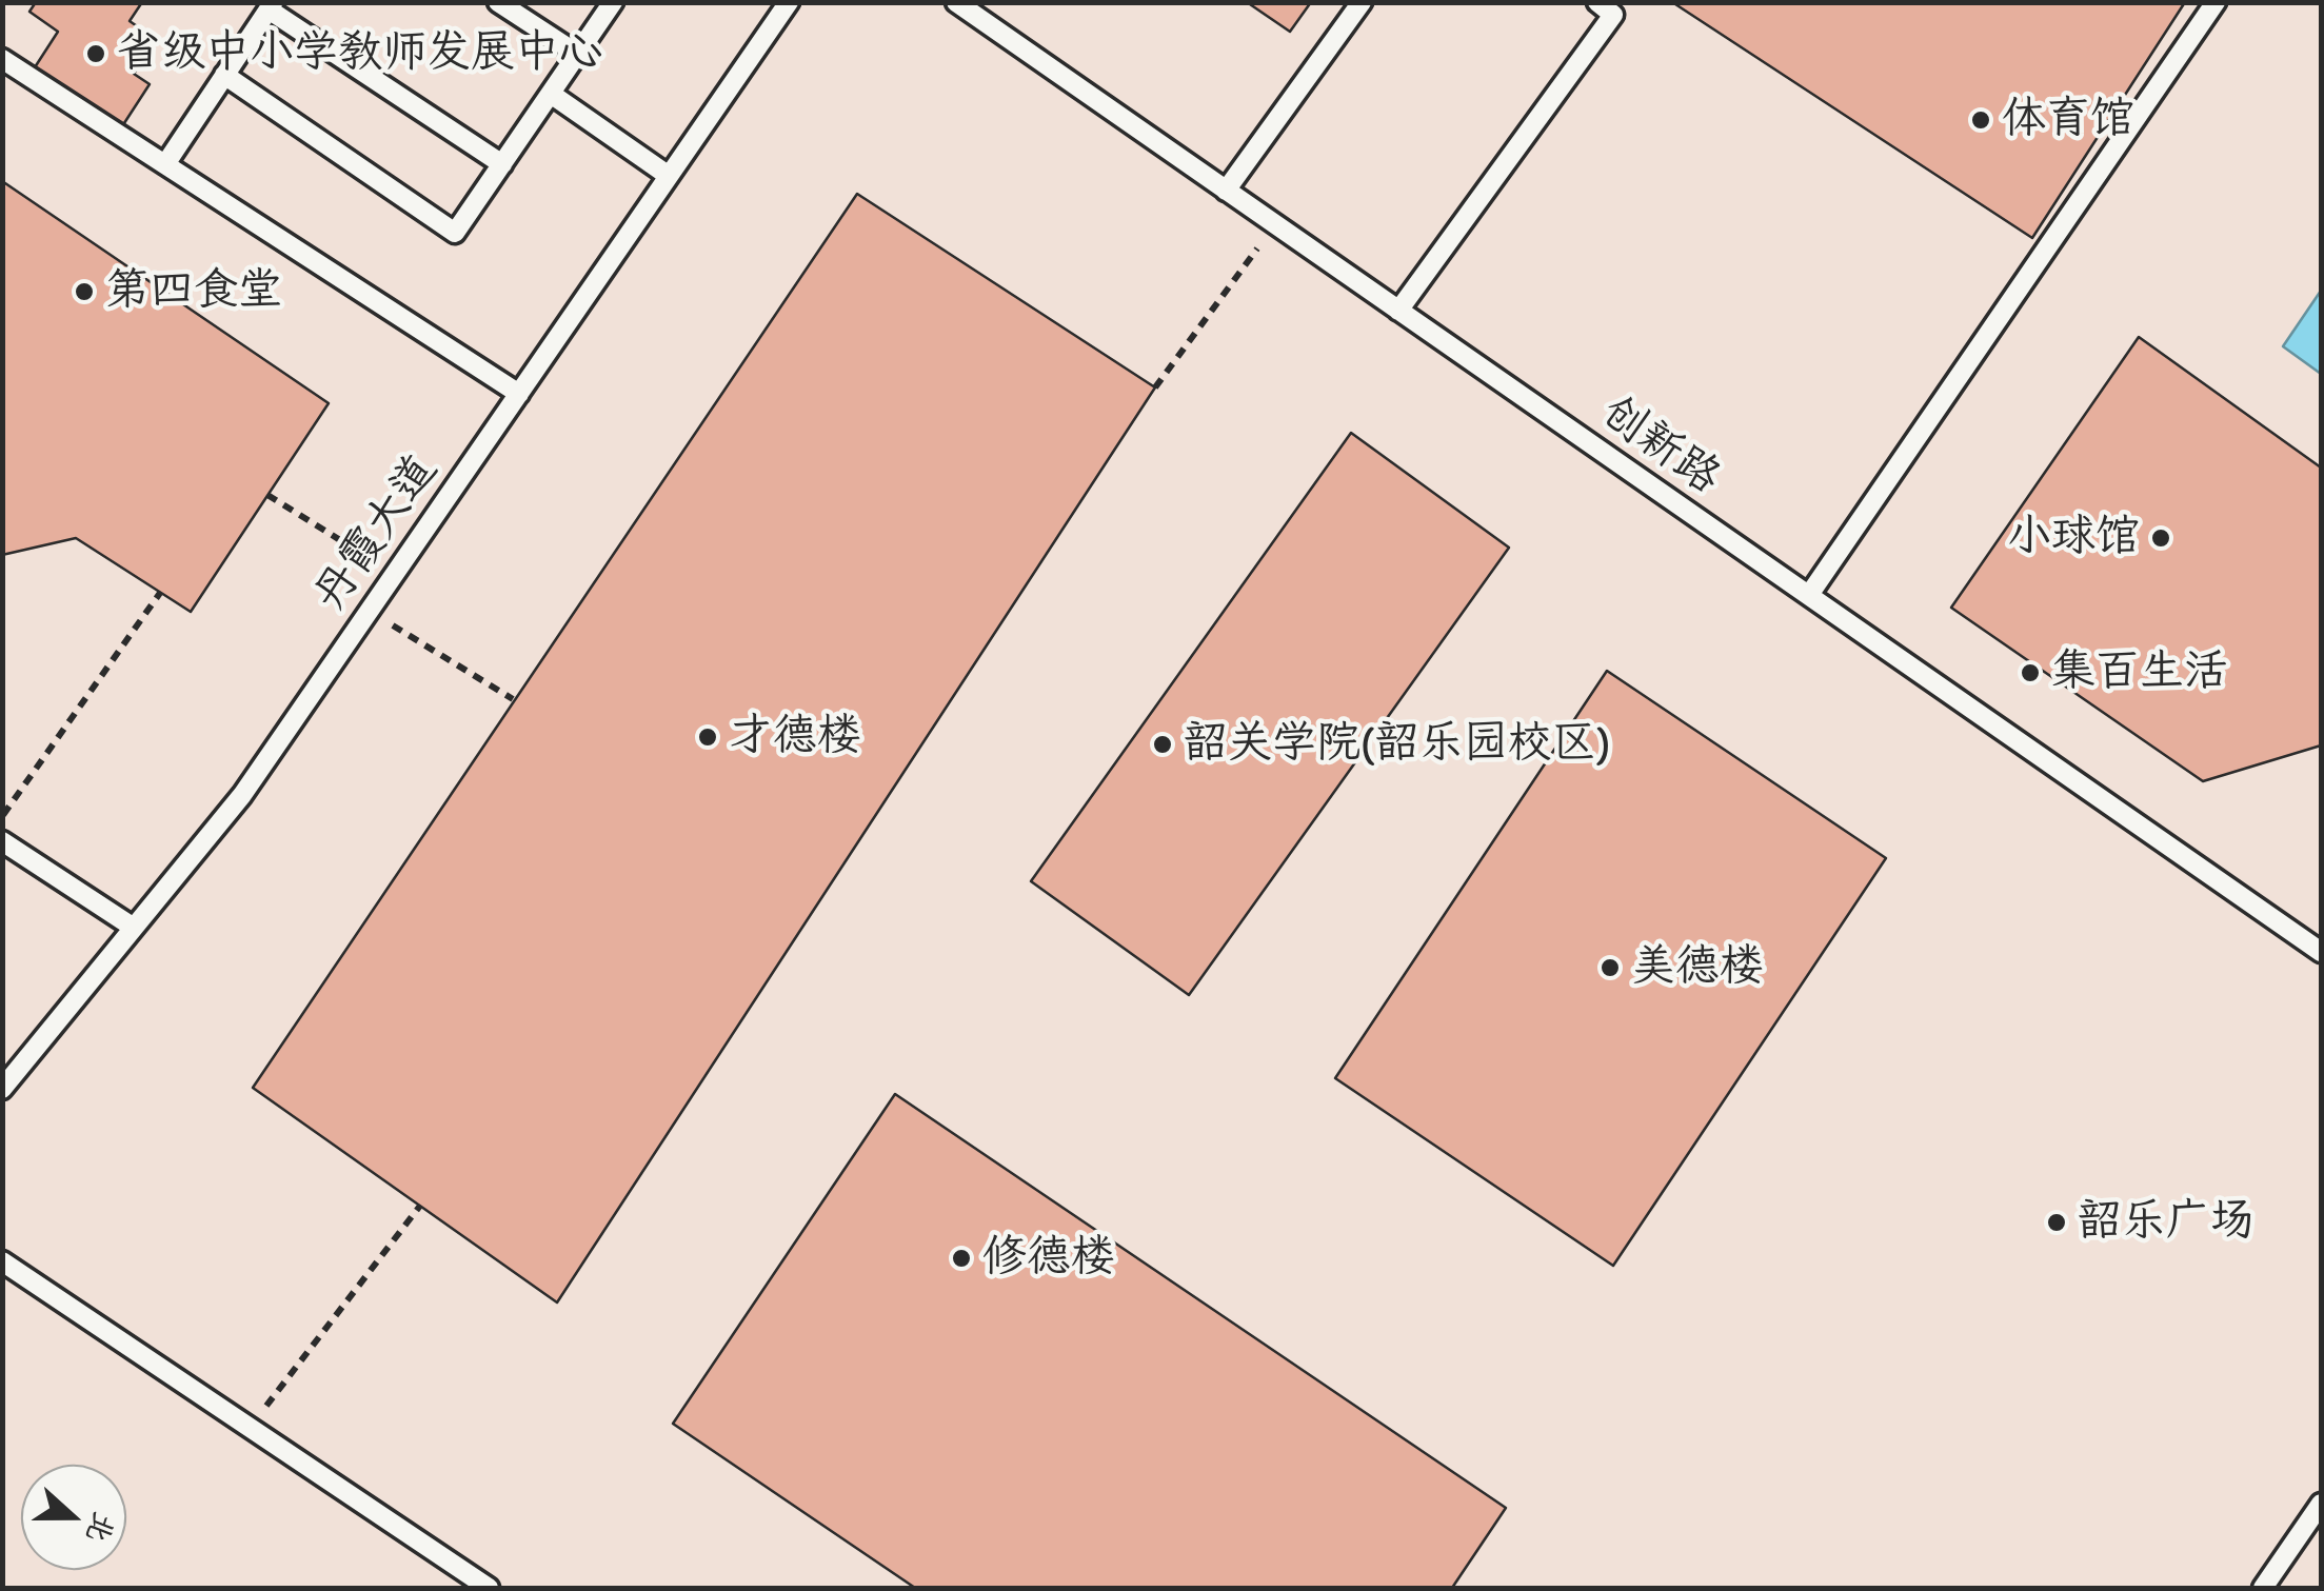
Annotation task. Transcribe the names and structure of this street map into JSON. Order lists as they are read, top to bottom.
{
  "streets": {
    "lane": ["创新路", "丹霞大道"]
  },
  "places": [
    "省级中小学教师发展中心",
    "体育馆",
    "第四食堂",
    "小球馆",
    "集百生活",
    "才德楼",
    "韶关学院(韶乐园校区)",
    "美德楼",
    "韶乐广场",
    "修德楼"
  ],
  "north": "right"
}
